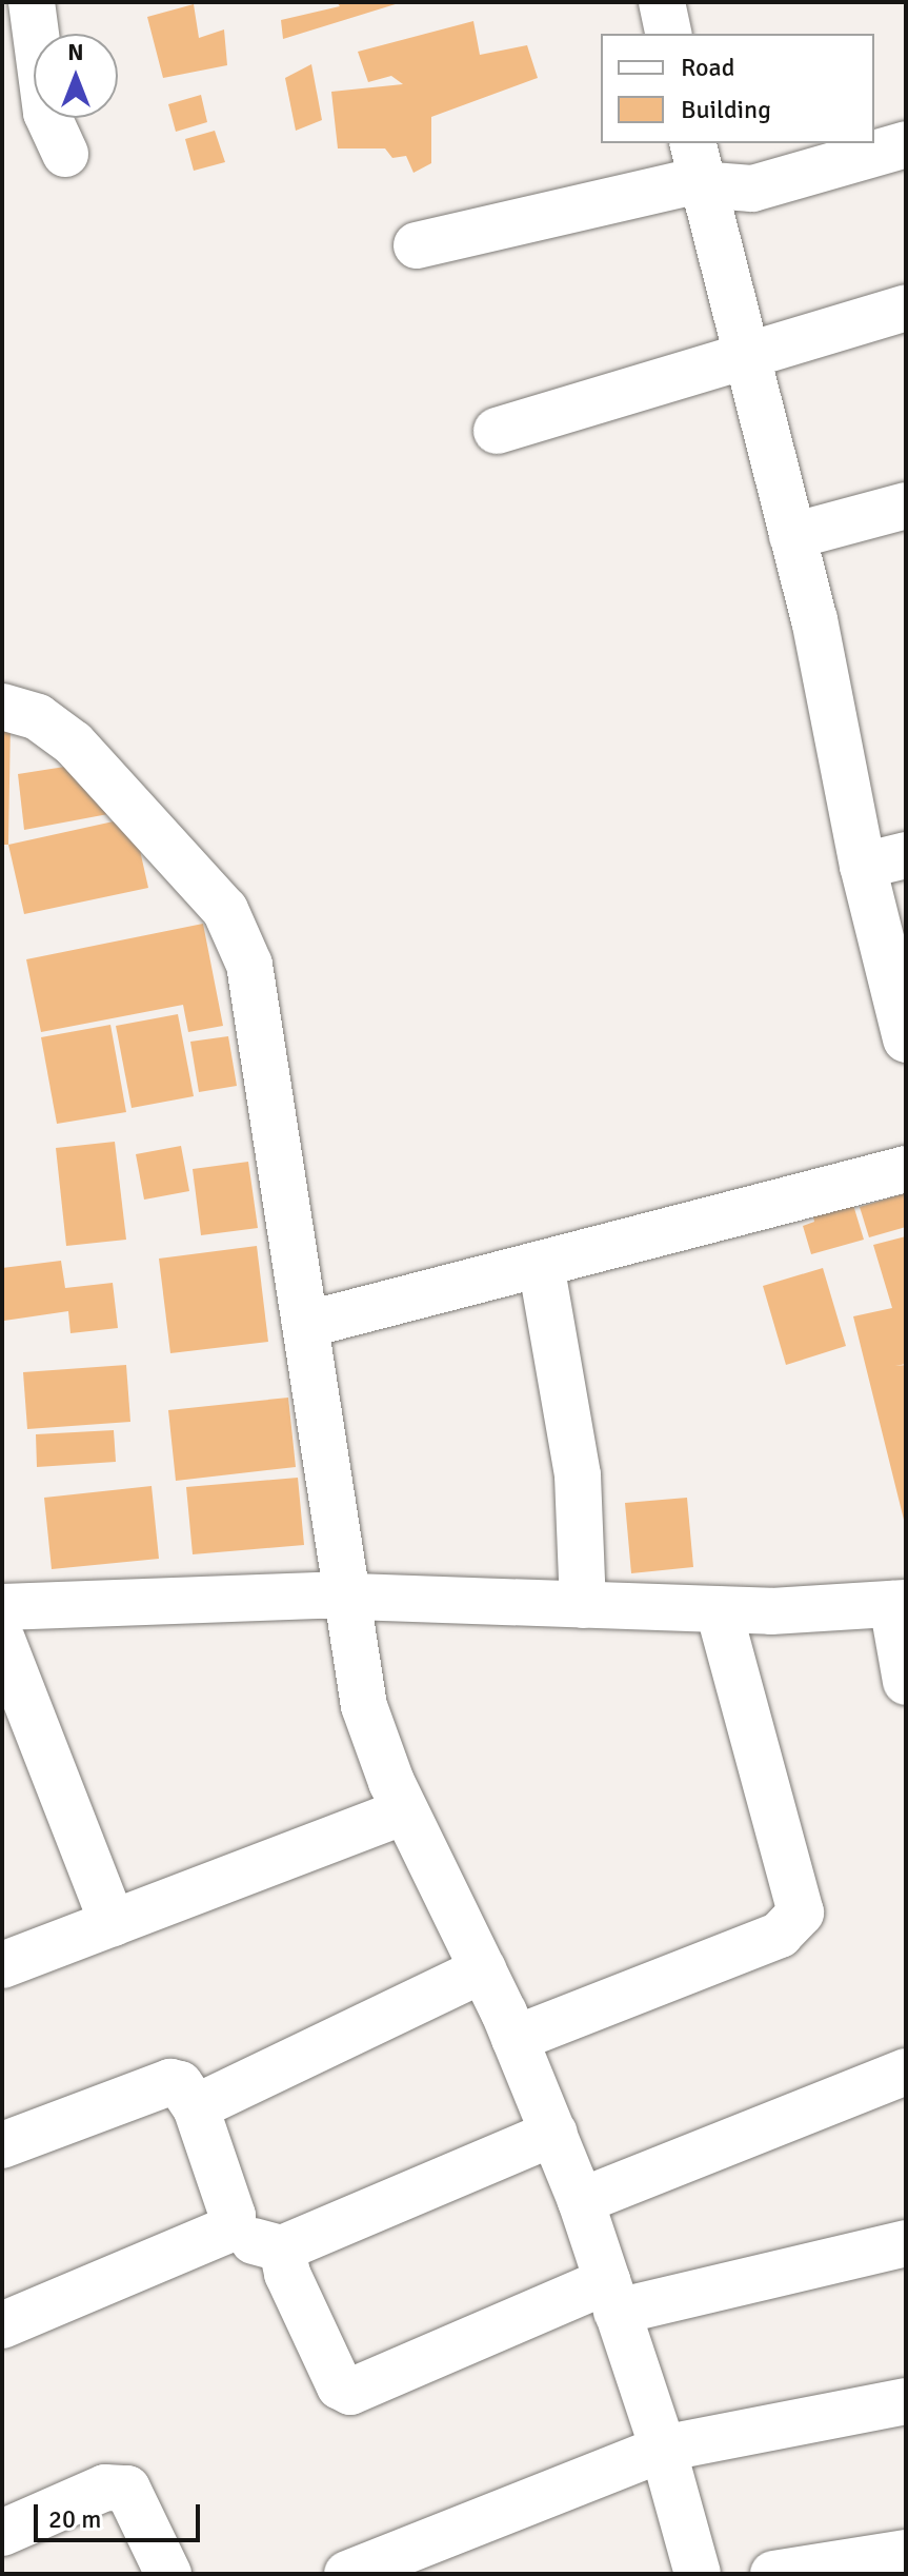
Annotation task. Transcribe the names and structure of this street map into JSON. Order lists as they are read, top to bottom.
{
  "legend": ["Road", "Building"],
  "scale_bar": "20 m",
  "north": "top"
}
